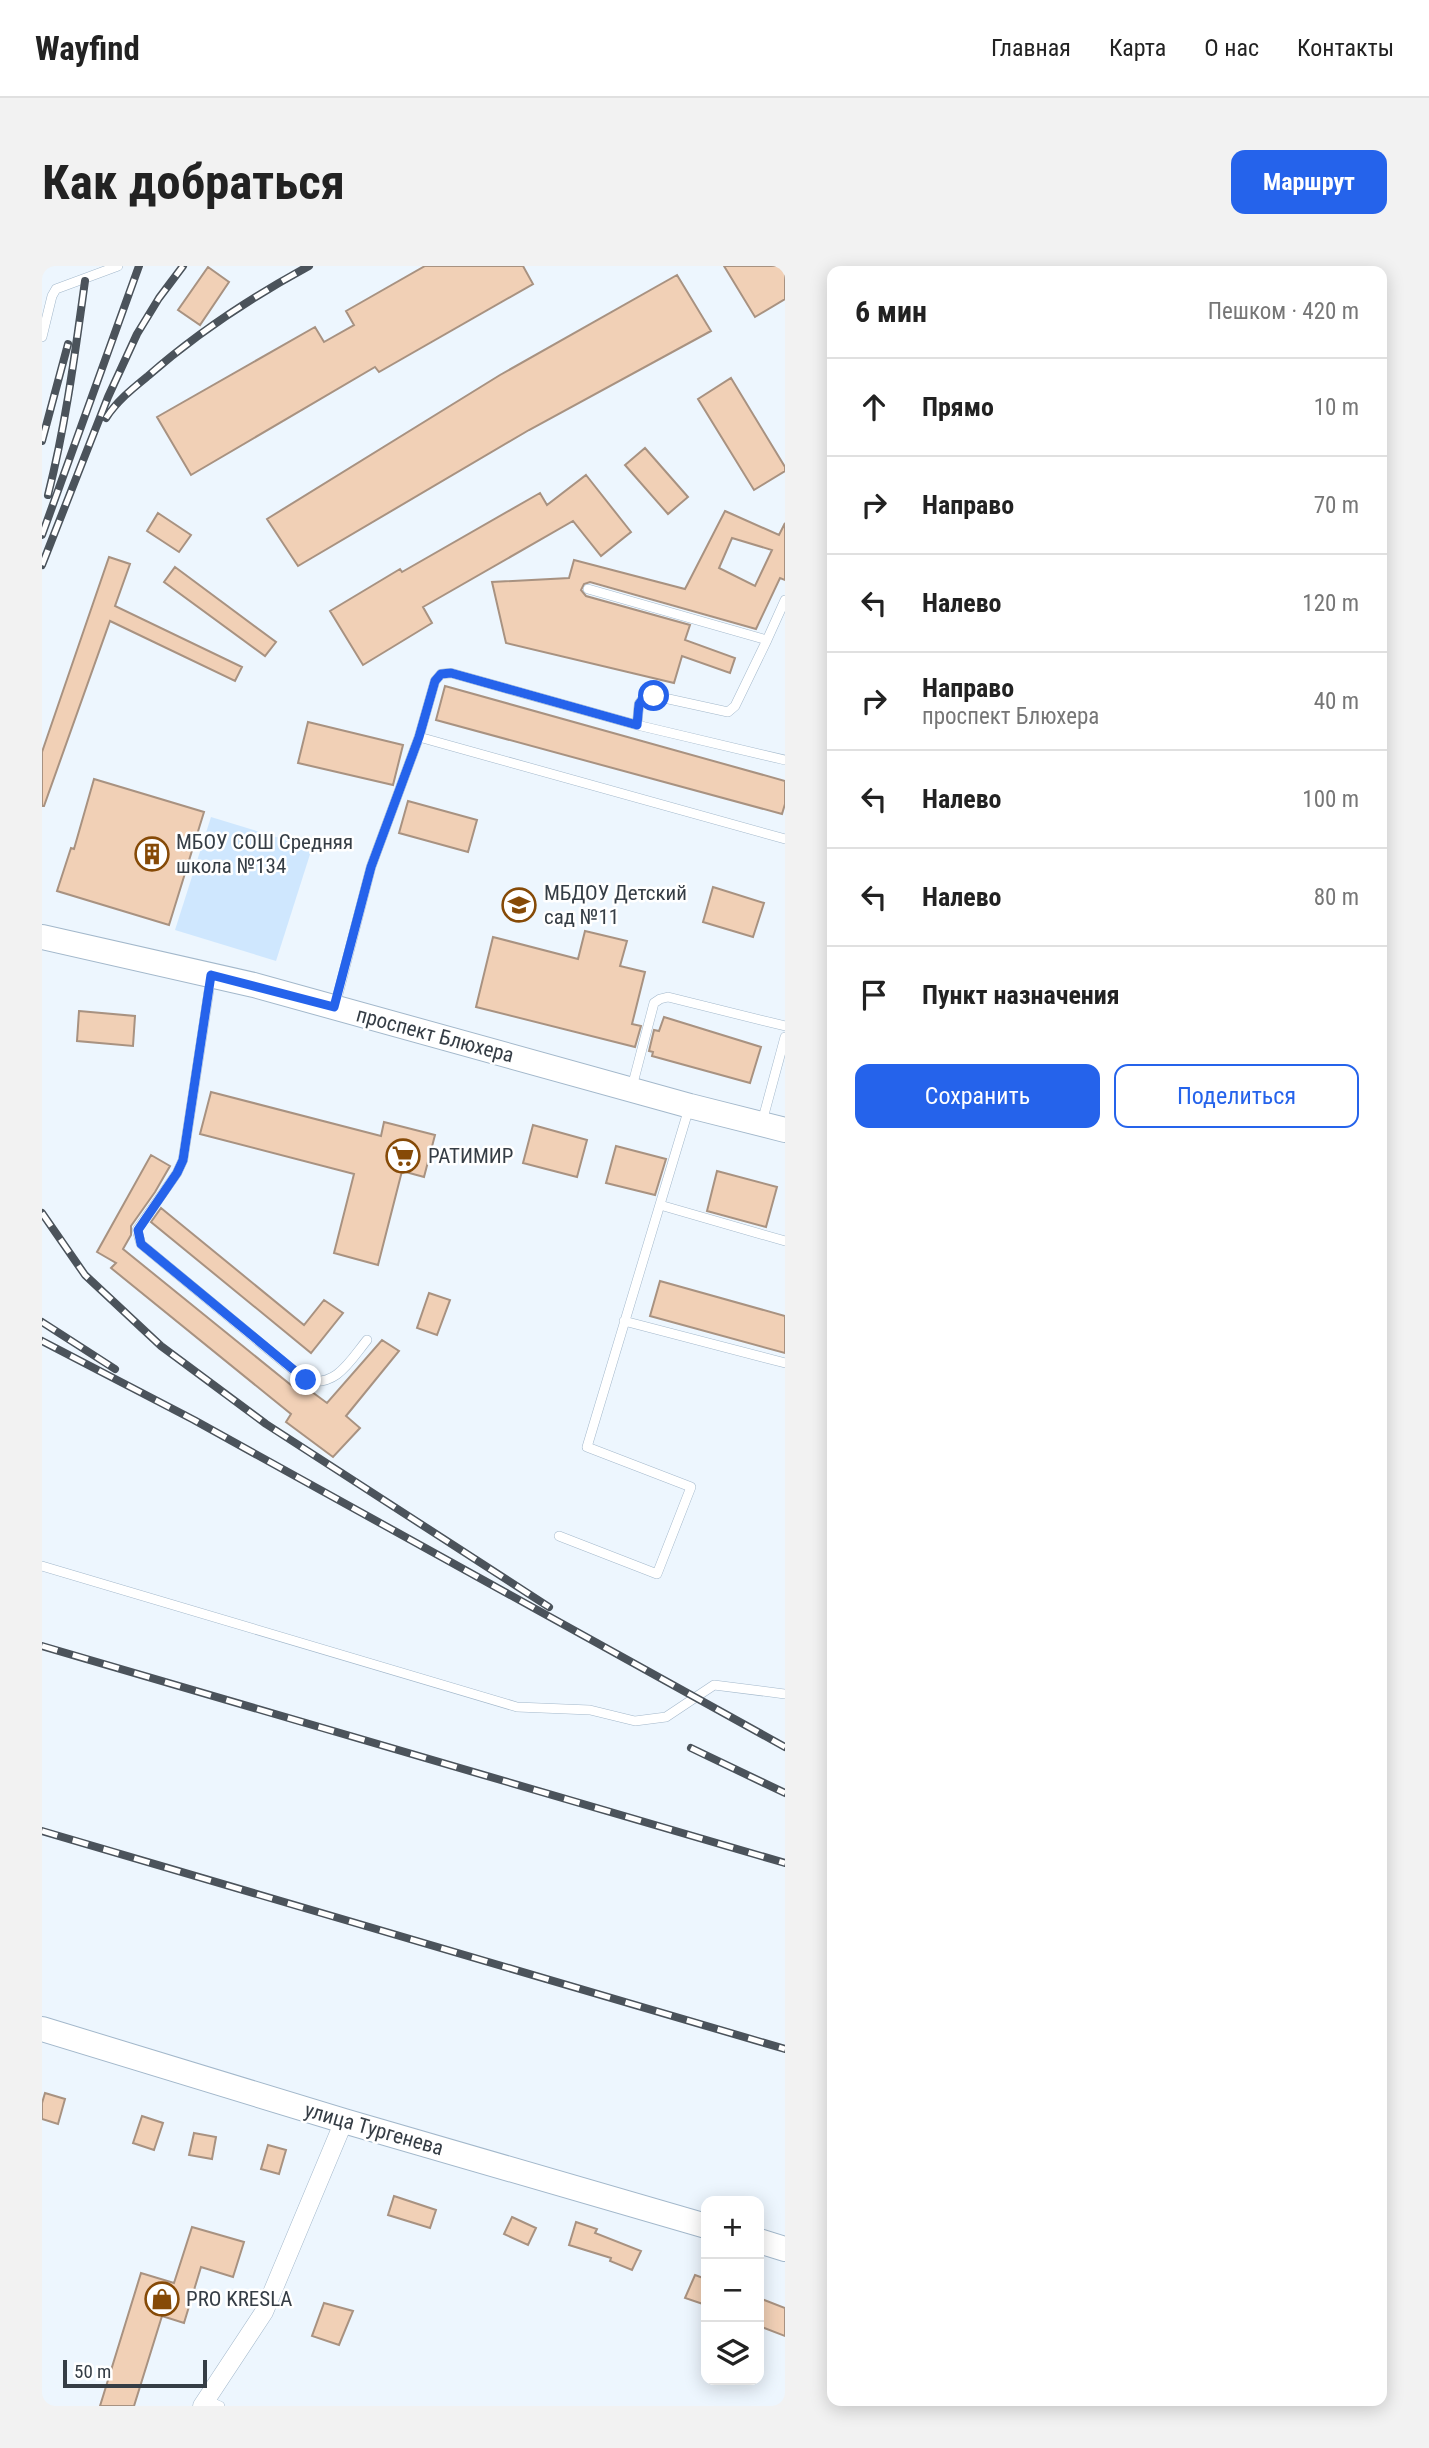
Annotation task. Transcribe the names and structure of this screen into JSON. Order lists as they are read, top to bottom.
{
  "streets": {
    "street": ["проспект Блюхера", "улица Тургенева"]
  },
  "places": {
    "building": ["МБОУ СОШ Средняя школа №134"],
    "school or university": ["МБДОУ Детский сад №11"],
    "supermarket": ["РАТИМИР"],
    "shop": ["PRO KRESLA"]
  },
  "scale_bar": "50 m",
  "page": {
    "header": "Wayfind",
    "nav": [
      "Главная",
      "Карта",
      "О нас",
      "Контакты"
    ],
    "buttons": [
      "Маршрут",
      ["Сохранить", "Поделиться"]
    ],
    "title": "Как добраться",
    "heading": ["6 мин", "Пешком · 420 m"],
    "list": [
      ["Прямо", "10 m"],
      ["Направо", "70 m"],
      ["Налево", "120 m"],
      ["Направо", "проспект Блюхера", "40 m"],
      ["Налево", "100 m"],
      ["Налево", "80 m"],
      "Пункт назначения"
    ],
    "map_buttons": ["+", "−"],
    "scale": "50 m"
  }
}
